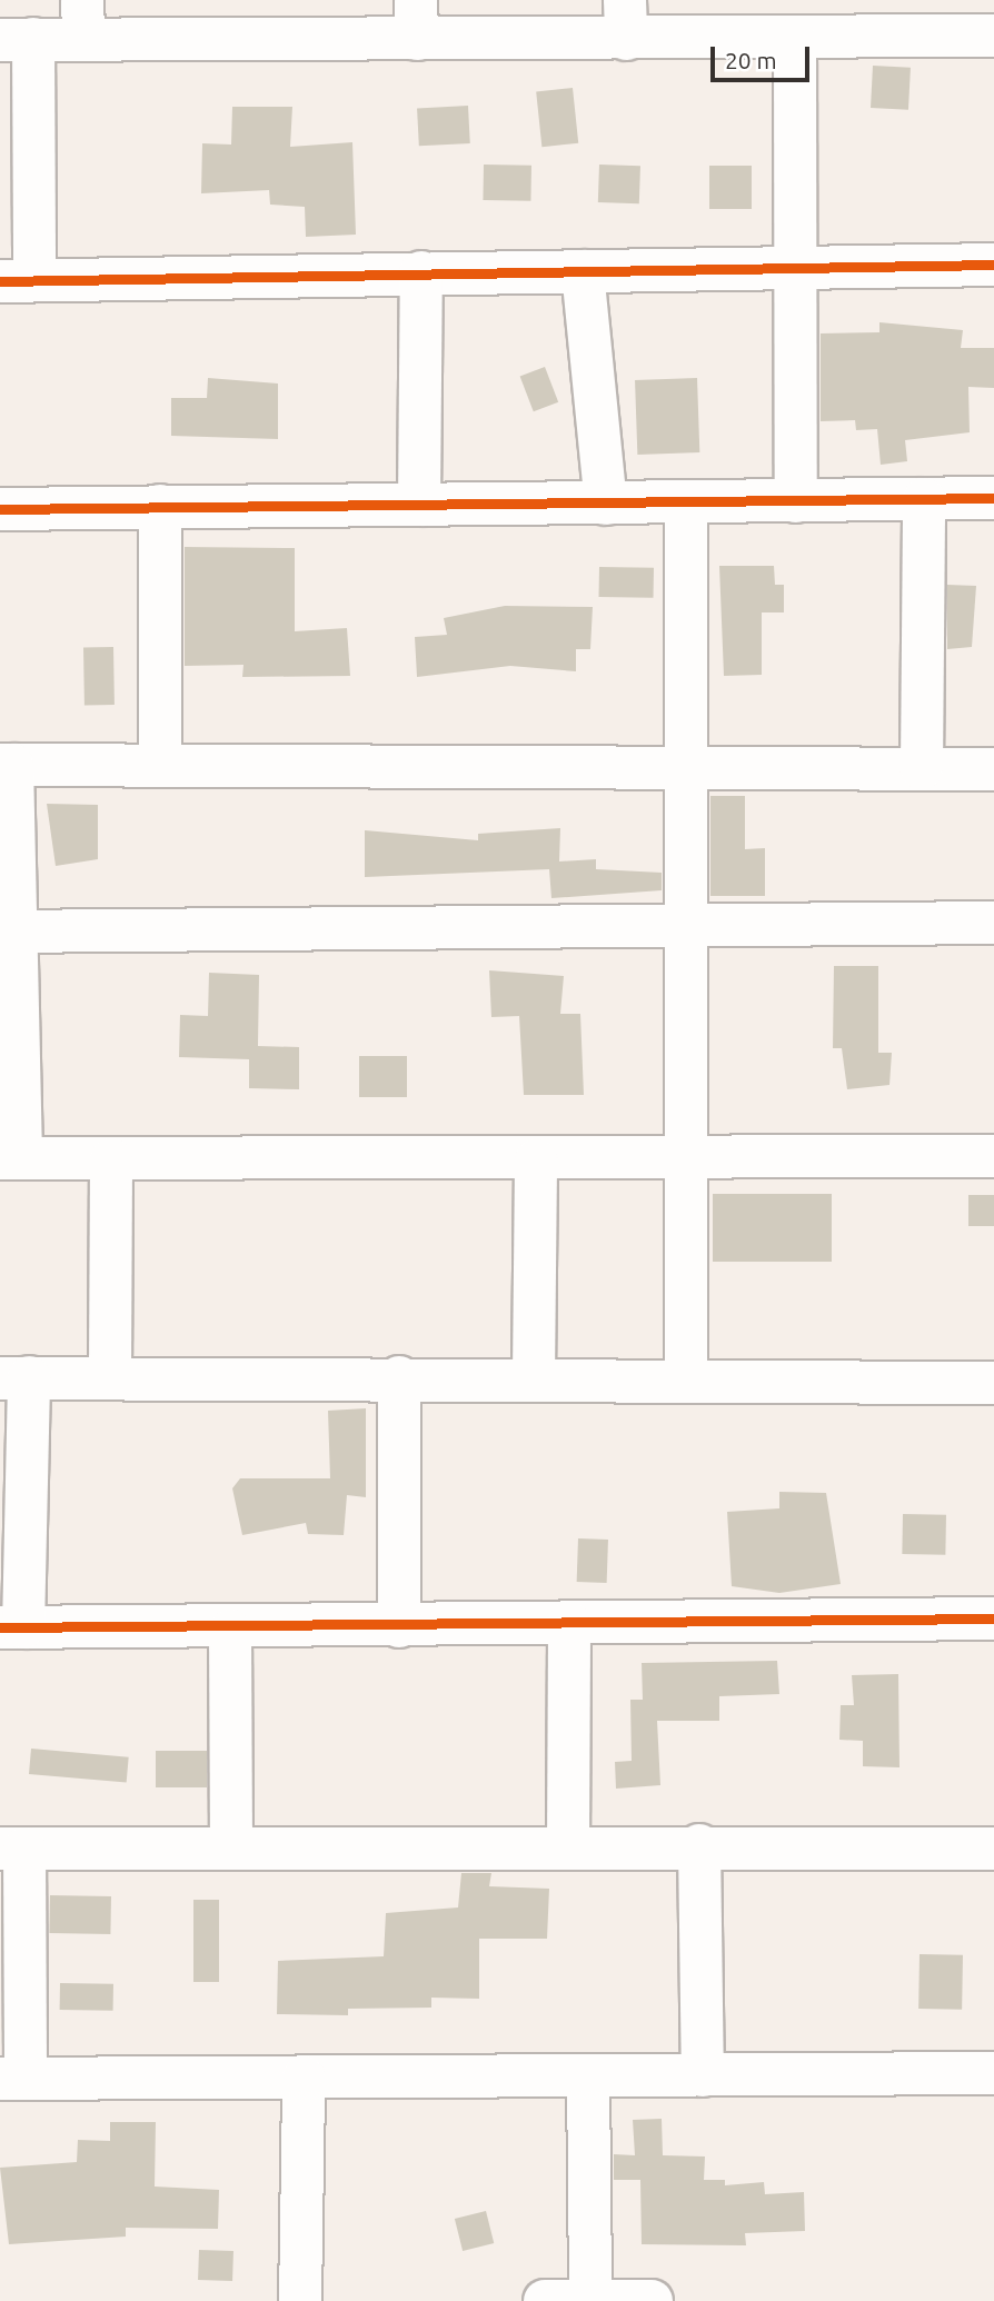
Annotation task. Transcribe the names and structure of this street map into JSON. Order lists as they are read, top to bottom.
{
  "scale_bar": "20 m"
}
